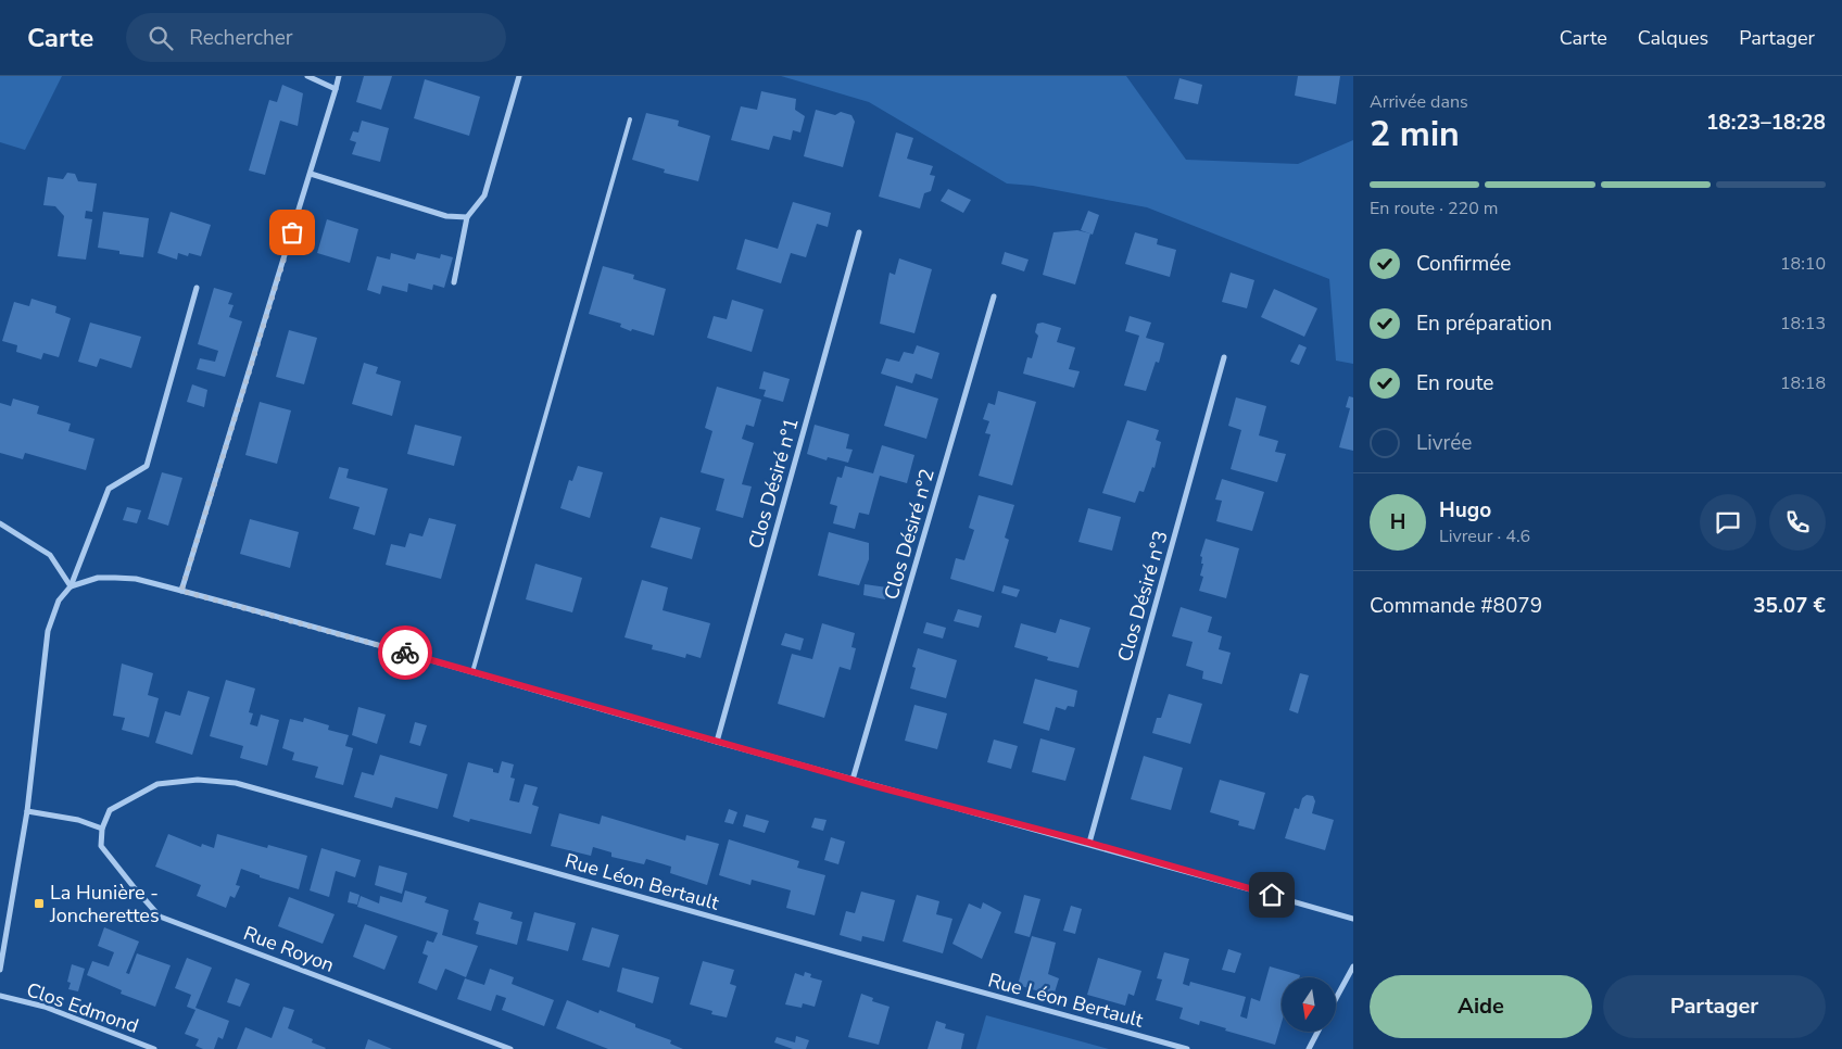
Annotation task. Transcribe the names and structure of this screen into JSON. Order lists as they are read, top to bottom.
{
  "streets": {
    "street": [
      "Clos Désiré n°1",
      "Clos Désiré n°2",
      "Clos Désiré n°3",
      "Rue Léon Bertault",
      "Rue Royon",
      "Clos Edmond"
    ]
  },
  "crossings": [
    ["Rue Léon Bertault", "Rue Royon"]
  ],
  "places": {
    "transit": ["La Hunière - Joncherettes"]
  },
  "north": "bottom",
  "page": {
    "header": "Carte",
    "search": "Rechercher",
    "nav": ["Carte", "Calques", "Partager"],
    "heading": ["2 min", "Arrivée dans", "18:23–18:28"],
    "panel": [
      "Hugo",
      "Livreur · 4.6",
      "Commande #8079",
      "35.07 €"
    ],
    "bar": "En route · 220 m",
    "list": [
      ["Confirmée", "18:10"],
      ["En préparation", "18:13"],
      ["En route", "18:18"],
      "Livrée"
    ],
    "round": "H",
    "buttons": ["Aide", "Partager"]
  }
}
